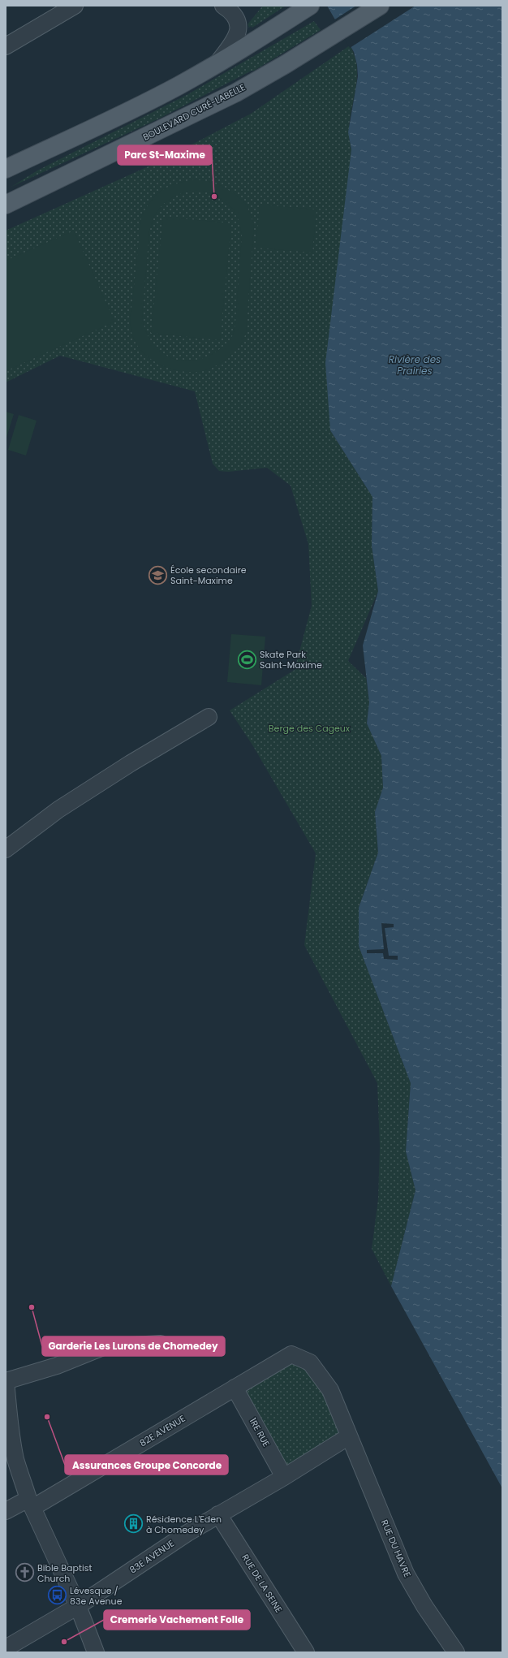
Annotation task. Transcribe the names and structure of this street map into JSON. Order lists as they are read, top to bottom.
{
  "streets": {
    "main road": ["BOULEVARD CURÉ-LABELLE"],
    "street": [
      "82E AVENUE",
      "1RE RUE",
      "RUE DU HAVRE",
      "83E AVENUE",
      "RUE DE LA SEINE"
    ]
  },
  "crossings": [
    ["82E AVENUE", "1RE RUE"],
    ["82E AVENUE", "RUE DU HAVRE"],
    ["1RE RUE", "83E AVENUE"],
    ["RUE DU HAVRE", "83E AVENUE"],
    ["83E AVENUE", "RUE DE LA SEINE"]
  ],
  "water": ["Rivière des Prairies"],
  "parks": ["Berge des Cageux"],
  "places": {
    "other": [
      "Parc St-Maxime",
      "Garderie Les Lurons de Chomedey",
      "Assurances Groupe Concorde",
      "Cremerie Vachement Folle"
    ],
    "school or university": ["École secondaire Saint-Maxime"],
    "sports": ["Skate Park Saint-Maxime"],
    "building": ["Résidence L'Eden à Chomedey"],
    "church": ["Bible Baptist Church"],
    "bus stop": ["Lévesque / 83e Avenue"]
  }
}
